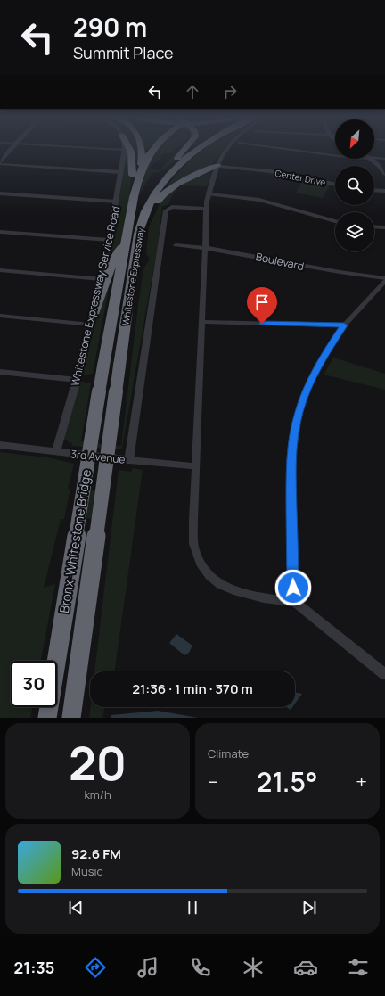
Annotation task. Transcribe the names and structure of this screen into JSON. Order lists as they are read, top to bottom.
{
  "streets": {
    "highway": ["Whitestone Expressway", "Bronx-Whitestone Bridge"],
    "street": [
      "Center Drive",
      "Boulevard",
      "Whitestone Expressway Service Road",
      "3rd Avenue"
    ]
  },
  "crossings": [
    ["Whitestone Expressway", "Bronx-Whitestone Bridge"],
    ["Whitestone Expressway Service Road", "3rd Avenue"]
  ],
  "north": "bottom left",
  "page": {
    "turn": ["290 m", "Summit Place"],
    "limit": "30",
    "trip": "21:36 · 1 min · 370 m",
    "tile": [
      ["20", "km/h"],
      "Climate"
    ],
    "heat": ["−", "21.5°", "+"],
    "song": ["92.6 FM", "Music"],
    "tabs": "21:35"
  }
}
